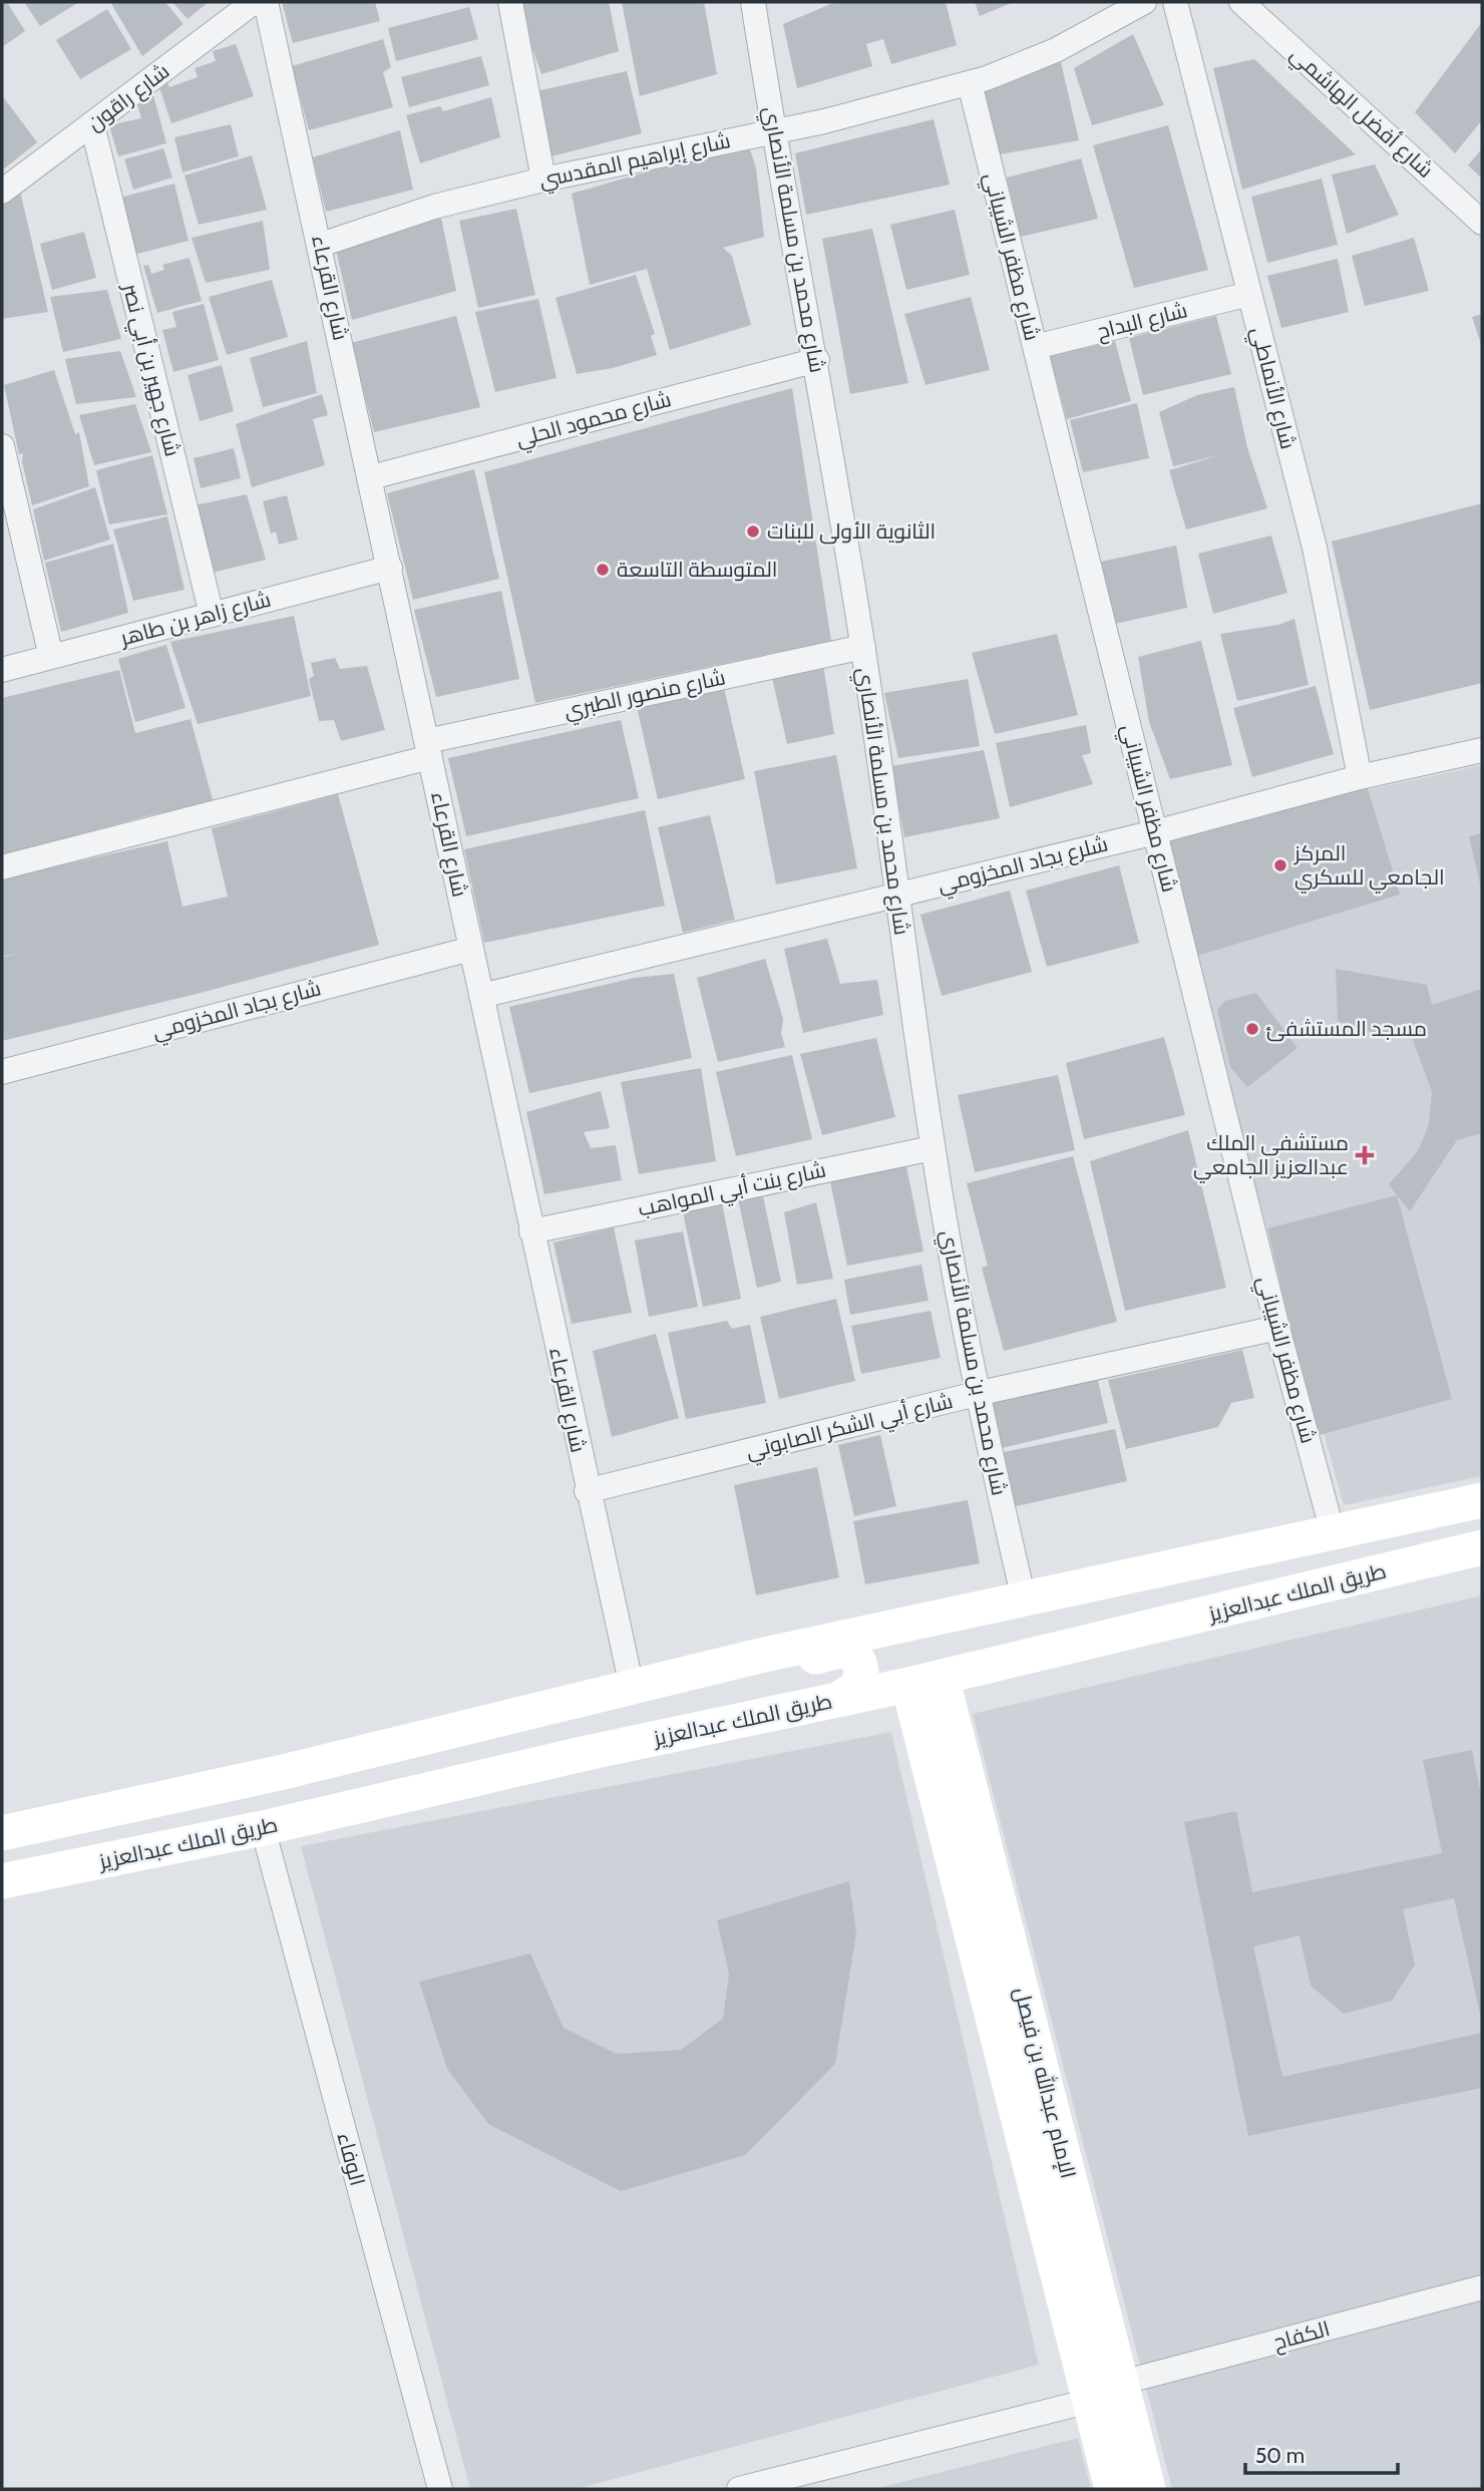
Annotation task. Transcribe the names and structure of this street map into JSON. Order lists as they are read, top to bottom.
{
  "streets": {
    "main road": ["طريق الملك عبدالعزيز", "الإمام عبدالله بن فيصل"],
    "street": [
      "شارع راقون",
      "شارع أفضل الهاشمي",
      "شارع إبراهيم المقدسي",
      "شارع محمد بن مسلمة الأنصاري",
      "شارع مظفر الشيباني",
      "شارع القرعاء",
      "شارع البداح",
      "شارع جهير بن أبي نصر",
      "شارع الأنماطي",
      "شارع محمود الحلي",
      "شارع زاهر بن طاهر",
      "شارع منصور الطبري",
      "شلرع بجاد المخزومي",
      "شارع بجاد المخزومي",
      "شارع بنت أبي المواهب",
      "شارع أبي الشكر الصابوني",
      "الوفاء",
      "الكفاح"
    ]
  },
  "crossings": [
    ["شارع راقون", "شارع جهير بن أبي نصر"],
    ["شارع إبراهيم المقدسي", "شارع محمد بن مسلمة الأنصاري"],
    ["شارع إبراهيم المقدسي", "شارع مظفر الشيباني"],
    ["شارع إبراهيم المقدسي", "شارع القرعاء"],
    ["شارع محمد بن مسلمة الأنصاري", "شارع محمود الحلي"],
    ["شارع محمد بن مسلمة الأنصاري", "شارع منصور الطبري"],
    ["شارع محمد بن مسلمة الأنصاري", "شلرع بجاد المخزومي"],
    ["شارع محمد بن مسلمة الأنصاري", "شارع بنت أبي المواهب"],
    ["شارع محمد بن مسلمة الأنصاري", "شارع أبي الشكر الصابوني"],
    ["شارع مظفر الشيباني", "شارع البداح"],
    ["شارع مظفر الشيباني", "شلرع بجاد المخزومي"],
    ["شارع مظفر الشيباني", "شارع أبي الشكر الصابوني"],
    ["شارع القرعاء", "شارع محمود الحلي"],
    ["شارع القرعاء", "شارع زاهر بن طاهر"],
    ["شارع القرعاء", "شارع منصور الطبري"],
    ["شارع القرعاء", "شلرع بجاد المخزومي"],
    ["شارع القرعاء", "شارع بجاد المخزومي"],
    ["شارع القرعاء", "شارع بنت أبي المواهب"],
    ["شارع القرعاء", "شارع أبي الشكر الصابوني"],
    ["شارع البداح", "شارع الأنماطي"],
    ["شارع جهير بن أبي نصر", "شارع زاهر بن طاهر"],
    ["شارع الأنماطي", "شلرع بجاد المخزومي"],
    ["طريق الملك عبدالعزيز", "الإمام عبدالله بن فيصل"],
    ["طريق الملك عبدالعزيز", "الوفاء"],
    ["الإمام عبدالله بن فيصل", "الكفاح"]
  ],
  "places": {
    "other": [
      "الثانوية الأولى للبنات",
      "المتوسطة التاسعة",
      "المركز الجامعي للسكري",
      "مسجد المستشفئ"
    ],
    "health": ["مستشفى الملك عبدالعزيز الجامعي"]
  },
  "scale_bar": "50 m"
}
